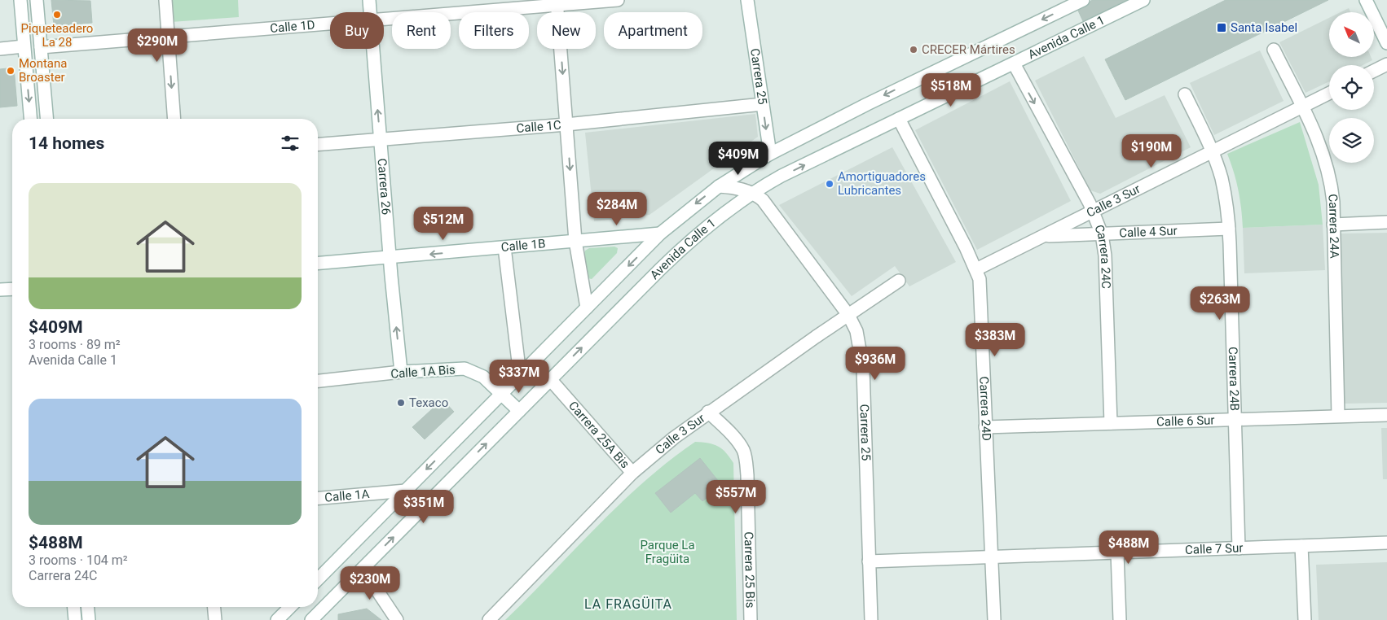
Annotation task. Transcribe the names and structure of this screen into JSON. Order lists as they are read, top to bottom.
{
  "streets": {
    "street": [
      "Calle 1D",
      "Avenida Calle 1",
      "Carrera 25",
      "Calle 1C",
      "Carrera 26",
      "Calle 3 Sur",
      "Carrera 24A",
      "Calle 4 Sur",
      "Calle 1B",
      "Carrera 24C",
      "Calle 1A Bis",
      "Carrera 24B",
      "Carrera 24D",
      "Calle 6 Sur",
      "Carrera 25A Bis",
      "Calle 1A",
      "Calle 7 Sur",
      "Carrera 25 Bis"
    ]
  },
  "crossings": [
    ["Avenida Calle 1", "Carrera 25"],
    ["Avenida Calle 1", "Calle 1B"],
    ["Avenida Calle 1", "Carrera 24C"],
    ["Avenida Calle 1", "Calle 1A Bis"],
    ["Avenida Calle 1", "Carrera 24D"],
    ["Avenida Calle 1", "Carrera 25A Bis"],
    ["Avenida Calle 1", "Calle 1A"],
    ["Carrera 25", "Calle 1C"],
    ["Carrera 25", "Calle 3 Sur"],
    ["Carrera 25", "Calle 7 Sur"],
    ["Calle 1C", "Carrera 26"],
    ["Carrera 26", "Calle 1B"],
    ["Carrera 26", "Calle 1A Bis"],
    ["Calle 3 Sur", "Carrera 24A"],
    ["Calle 3 Sur", "Calle 4 Sur"],
    ["Calle 3 Sur", "Carrera 24C"],
    ["Calle 3 Sur", "Carrera 24B"],
    ["Calle 3 Sur", "Carrera 24D"],
    ["Calle 3 Sur", "Carrera 25A Bis"],
    ["Calle 3 Sur", "Carrera 25 Bis"],
    ["Carrera 24A", "Calle 6 Sur"],
    ["Calle 4 Sur", "Carrera 24C"],
    ["Calle 4 Sur", "Carrera 24B"],
    ["Carrera 24C", "Calle 6 Sur"],
    ["Carrera 24B", "Calle 6 Sur"],
    ["Carrera 24B", "Calle 7 Sur"],
    ["Carrera 24D", "Calle 6 Sur"],
    ["Carrera 24D", "Calle 7 Sur"]
  ],
  "one_way": ["Carrera 26", "Carrera 24C"],
  "districts": ["LA FRAGÜITA"],
  "parks": ["Parque La Fragüita"],
  "places": {
    "other": [
      "Piqueteadero La 28",
      "CRECER Mártires",
      "Montana Broaster",
      "Amortiguadores Lubricantes",
      "Texaco"
    ],
    "transit": ["Santa Isabel"]
  },
  "north": "top left",
  "page": {
    "chip": [
      "Buy",
      "Rent",
      "Filters",
      "New",
      "Apartment"
    ],
    "price": [
      "$290M",
      "$518M",
      "$190M",
      "$409M",
      "$284M",
      "$512M",
      "$263M",
      "$383M",
      "$936M",
      "$337M",
      "$557M",
      "$351M",
      "$488M",
      "$230M"
    ],
    "heading": "14 homes",
    "list": [
      {
        "name": "$409M",
        "note": "3 rooms · 89 m² · Avenida Calle 1"
      },
      {
        "name": "$488M",
        "note": "3 rooms · 104 m² · Carrera 24C"
      }
    ]
  }
}
